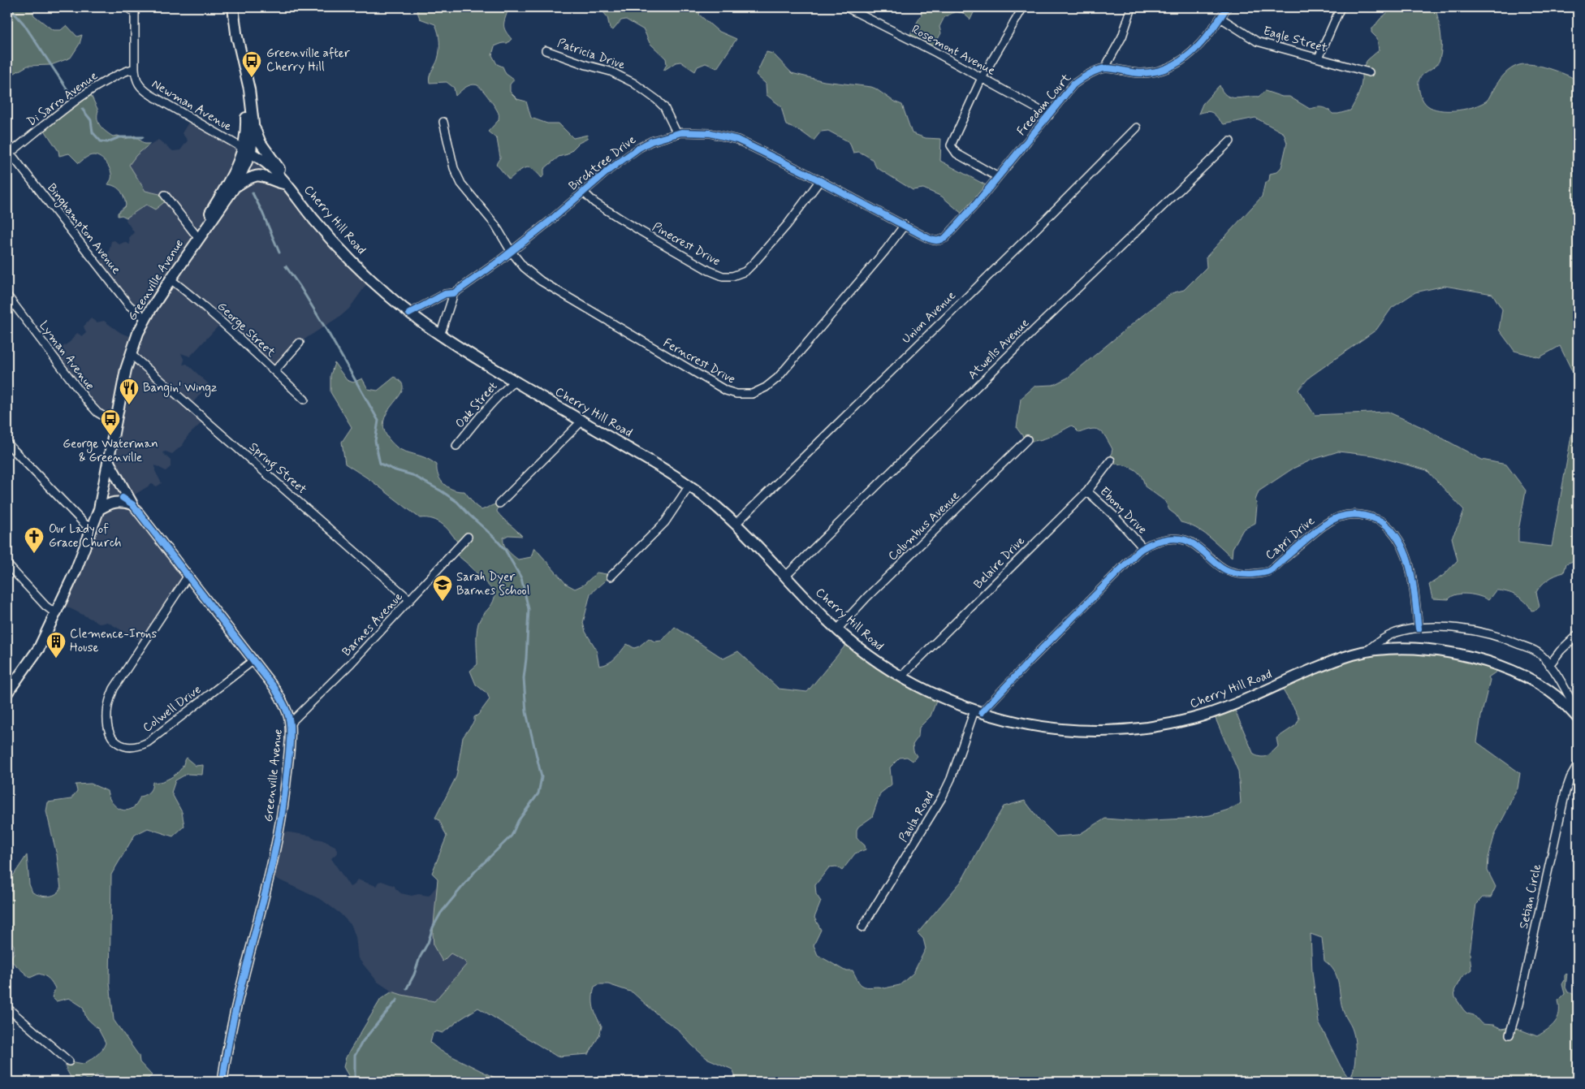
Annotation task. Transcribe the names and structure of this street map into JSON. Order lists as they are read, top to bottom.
{
  "streets": {
    "main road": ["Cherry Hill Road", "Greenville Avenue"],
    "street": [
      "Eagle Street",
      "Rosemont Avenue",
      "Patricia Drive",
      "Di Sarro Avenue",
      "Freedom Court",
      "Newman Avenue",
      "Birchtree Drive",
      "Binghampton Avenue",
      "Pinecrest Drive",
      "Union Avenue",
      "George Street",
      "Atwells Avenue",
      "Lyman Avenue",
      "Ferncrest Drive",
      "Oak Street",
      "Spring Street",
      "Ebony Drive",
      "Columbus Avenue",
      "Capri Drive",
      "Belaire Drive",
      "Barnes Avenue",
      "Colwell Drive",
      "Paula Road",
      "Setian Circle"
    ]
  },
  "crossings": [
    ["Rosemont Avenue", "Freedom Court"],
    ["Patricia Drive", "Birchtree Drive"],
    ["Di Sarro Avenue", "Newman Avenue"],
    ["Di Sarro Avenue", "Binghampton Avenue"],
    ["Freedom Court", "Birchtree Drive"],
    ["Newman Avenue", "Cherry Hill Road"],
    ["Newman Avenue", "Greenville Avenue"],
    ["Birchtree Drive", "Cherry Hill Road"],
    ["Birchtree Drive", "Pinecrest Drive"],
    ["Birchtree Drive", "Ferncrest Drive"],
    ["Cherry Hill Road", "Greenville Avenue"],
    ["Cherry Hill Road", "Union Avenue"],
    ["Cherry Hill Road", "Atwells Avenue"],
    ["Cherry Hill Road", "Oak Street"],
    ["Cherry Hill Road", "Columbus Avenue"],
    ["Cherry Hill Road", "Capri Drive"],
    ["Cherry Hill Road", "Belaire Drive"],
    ["Cherry Hill Road", "Paula Road"],
    ["Binghampton Avenue", "Greenville Avenue"],
    ["Greenville Avenue", "George Street"],
    ["Greenville Avenue", "Lyman Avenue"],
    ["Greenville Avenue", "Spring Street"],
    ["Greenville Avenue", "Barnes Avenue"],
    ["Greenville Avenue", "Colwell Drive"],
    ["Spring Street", "Barnes Avenue"],
    ["Ebony Drive", "Capri Drive"],
    ["Ebony Drive", "Belaire Drive"],
    ["Capri Drive", "Paula Road"]
  ],
  "places": {
    "bus stop": ["Greenville after Cherry Hill", "George Waterman & Greenville"],
    "restaurant": ["Bangin' Wingz"],
    "church": ["Our Lady of Grace Church"],
    "school or university": ["Sarah Dyer Barnes School"],
    "building": ["Clemence-Irons House"]
  }
}
